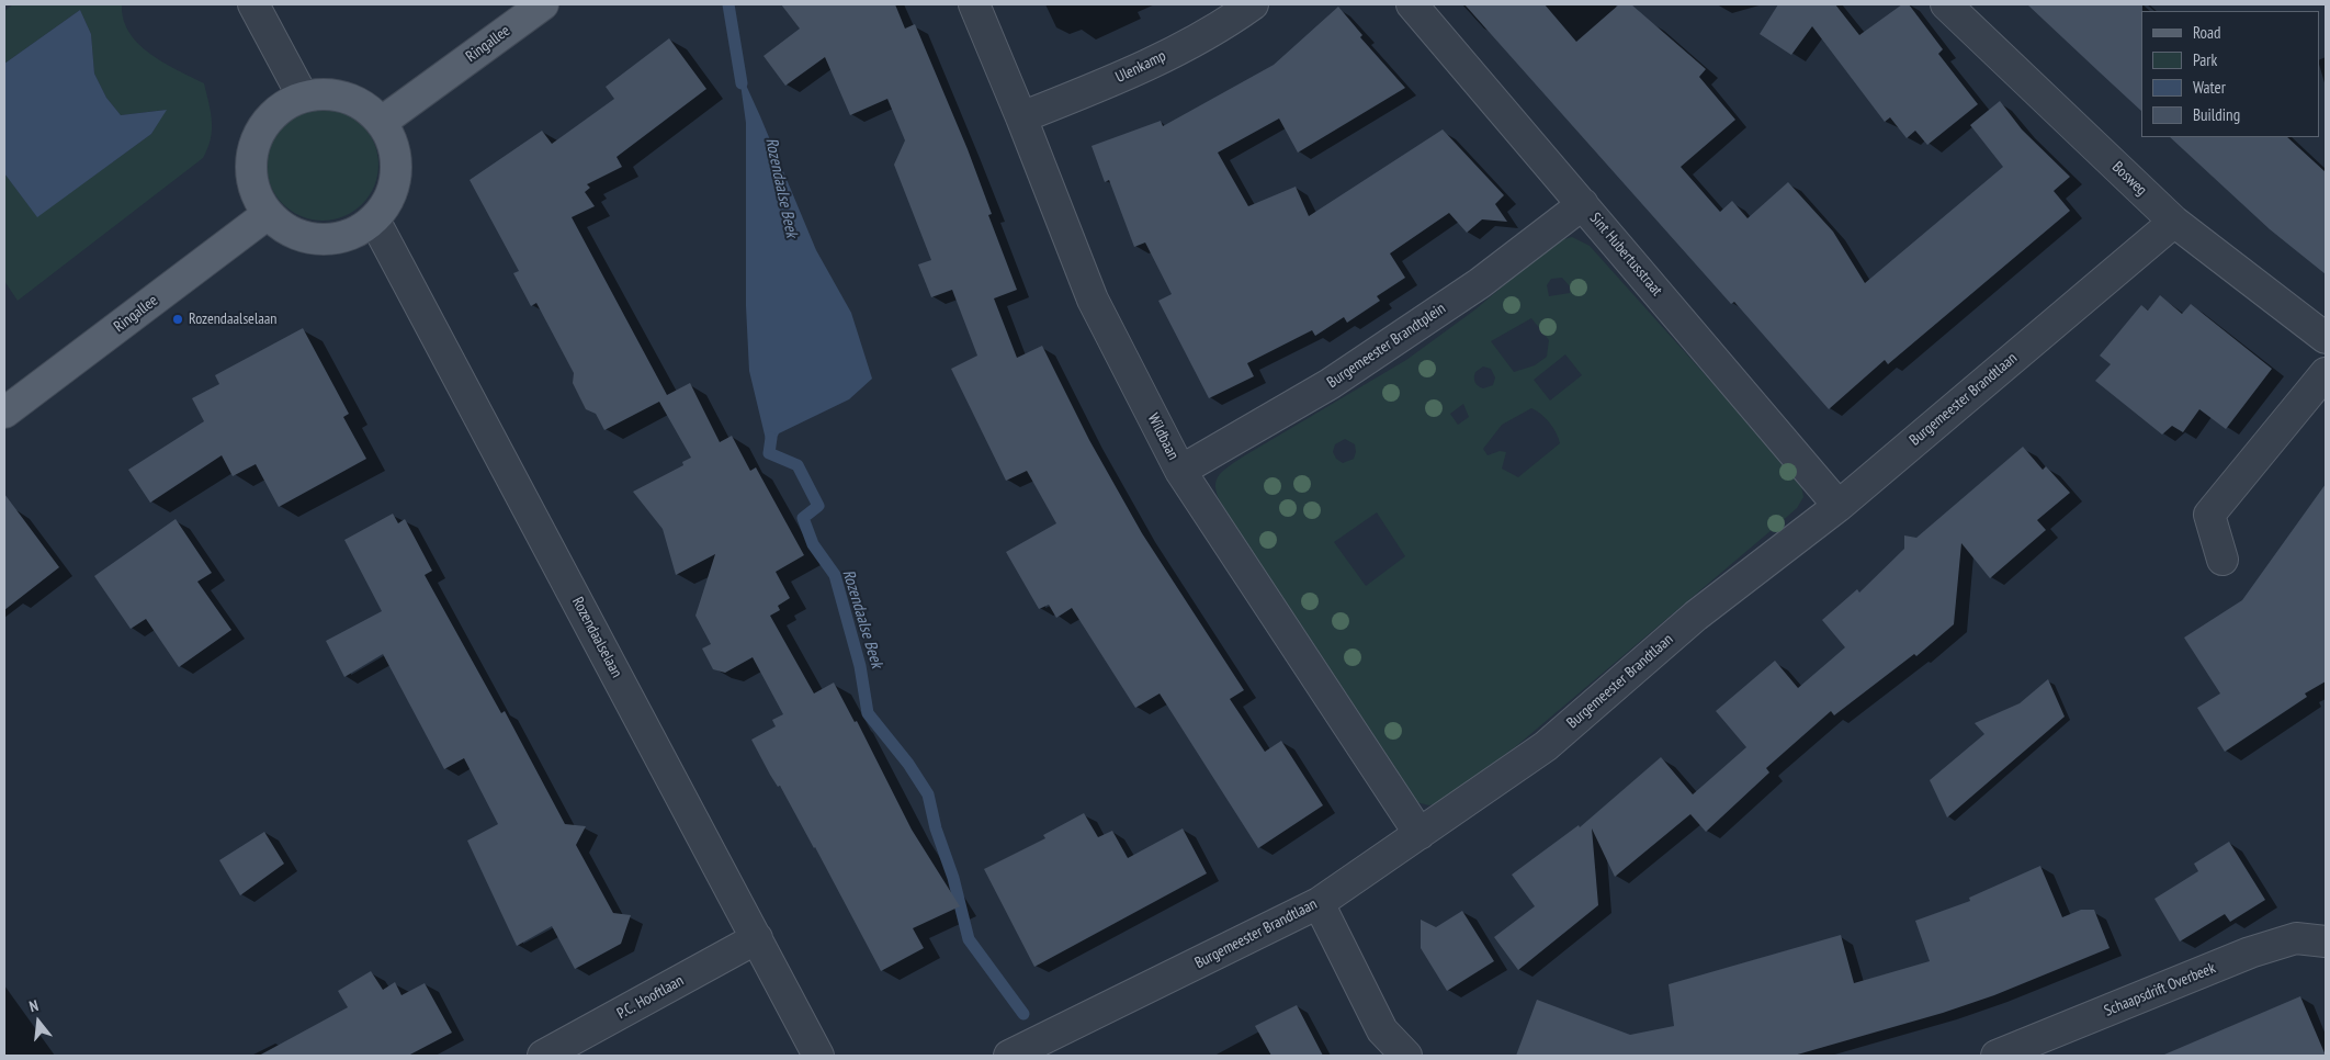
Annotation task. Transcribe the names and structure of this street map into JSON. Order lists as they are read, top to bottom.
{
  "streets": {
    "main road": ["Ringallee"],
    "street": [
      "Ulenkamp",
      "Bosweg",
      "Sint Hubertusstraat",
      "Burgemeester Brandtplein",
      "Burgemeester Brandtlaan",
      "Wildbaan",
      "Rozendaalselaan",
      "Schaapsdrift Overbeek",
      "P.C. Hooftlaan"
    ]
  },
  "crossings": [
    ["Ringallee", "Rozendaalselaan"],
    ["Ulenkamp", "Wildbaan"],
    ["Bosweg", "Burgemeester Brandtlaan"],
    ["Sint Hubertusstraat", "Burgemeester Brandtplein"],
    ["Sint Hubertusstraat", "Burgemeester Brandtlaan"],
    ["Burgemeester Brandtplein", "Wildbaan"],
    ["Burgemeester Brandtlaan", "Wildbaan"],
    ["Rozendaalselaan", "P.C. Hooftlaan"]
  ],
  "water": ["Rozendaalse Beek"],
  "places": ["Rozendaalselaan"],
  "legend": [
    "Road",
    "Park",
    "Water",
    "Building"
  ],
  "north": "top"
}
